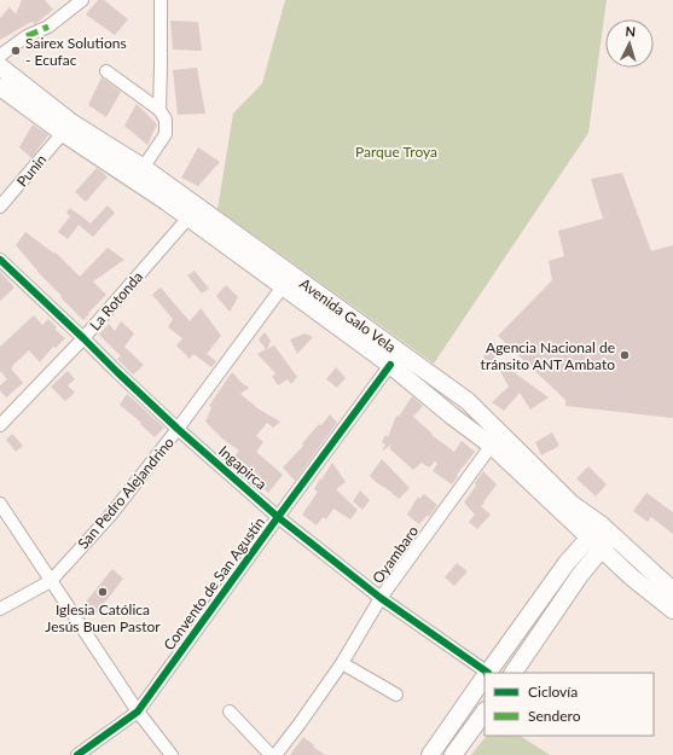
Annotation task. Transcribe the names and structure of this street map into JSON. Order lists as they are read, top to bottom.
{
  "streets": {
    "main road": ["Avenida Galo Vela"],
    "street": [
      "Punin",
      "La Rotonda",
      "Ingapirca",
      "San Pedro Alejandrino",
      "Oyambaro",
      "Convento de San Agustín"
    ]
  },
  "crossings": [
    ["Punin", "Avenida Galo Vela"],
    ["La Rotonda", "Avenida Galo Vela"],
    ["La Rotonda", "Ingapirca"],
    ["Avenida Galo Vela", "San Pedro Alejandrino"],
    ["Avenida Galo Vela", "Oyambaro"],
    ["Avenida Galo Vela", "Convento de San Agustín"],
    ["Ingapirca", "San Pedro Alejandrino"],
    ["Ingapirca", "Oyambaro"],
    ["Ingapirca", "Convento de San Agustín"]
  ],
  "parks": ["Parque Troya"],
  "places": ["Sairex Solutions - Ecufac", "Agencia Nacional de tránsito ANT Ambato", "Iglesia Católica Jesús Buen Pastor"],
  "legend": ["Ciclovía", "Sendero"],
  "north": "top"
}
